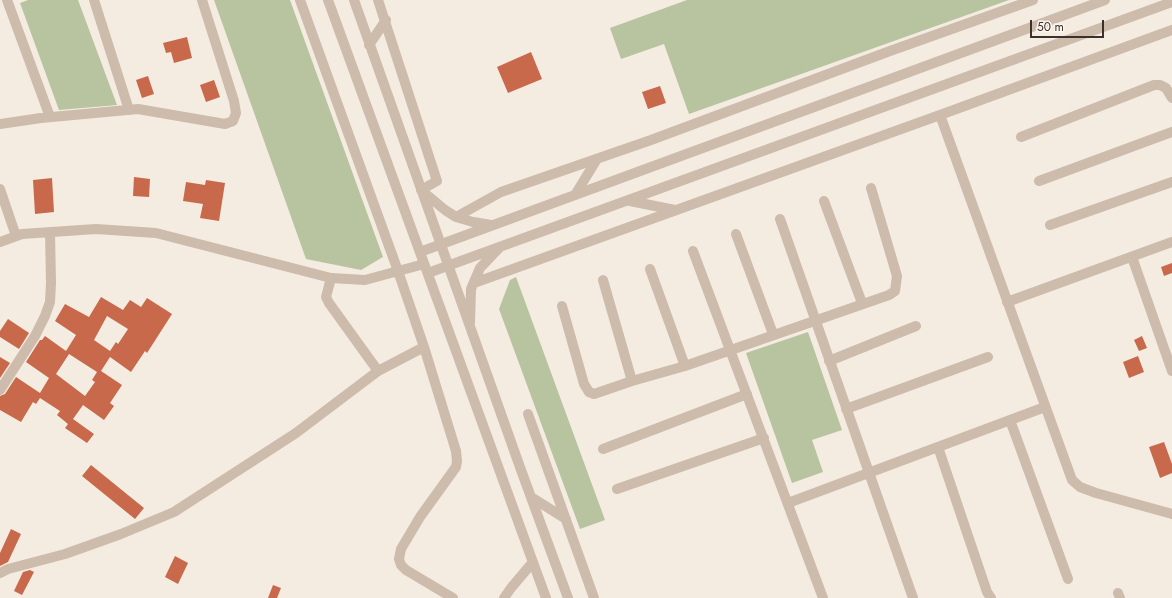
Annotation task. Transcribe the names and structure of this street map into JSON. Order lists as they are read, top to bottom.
{
  "scale_bar": "50 m"
}
